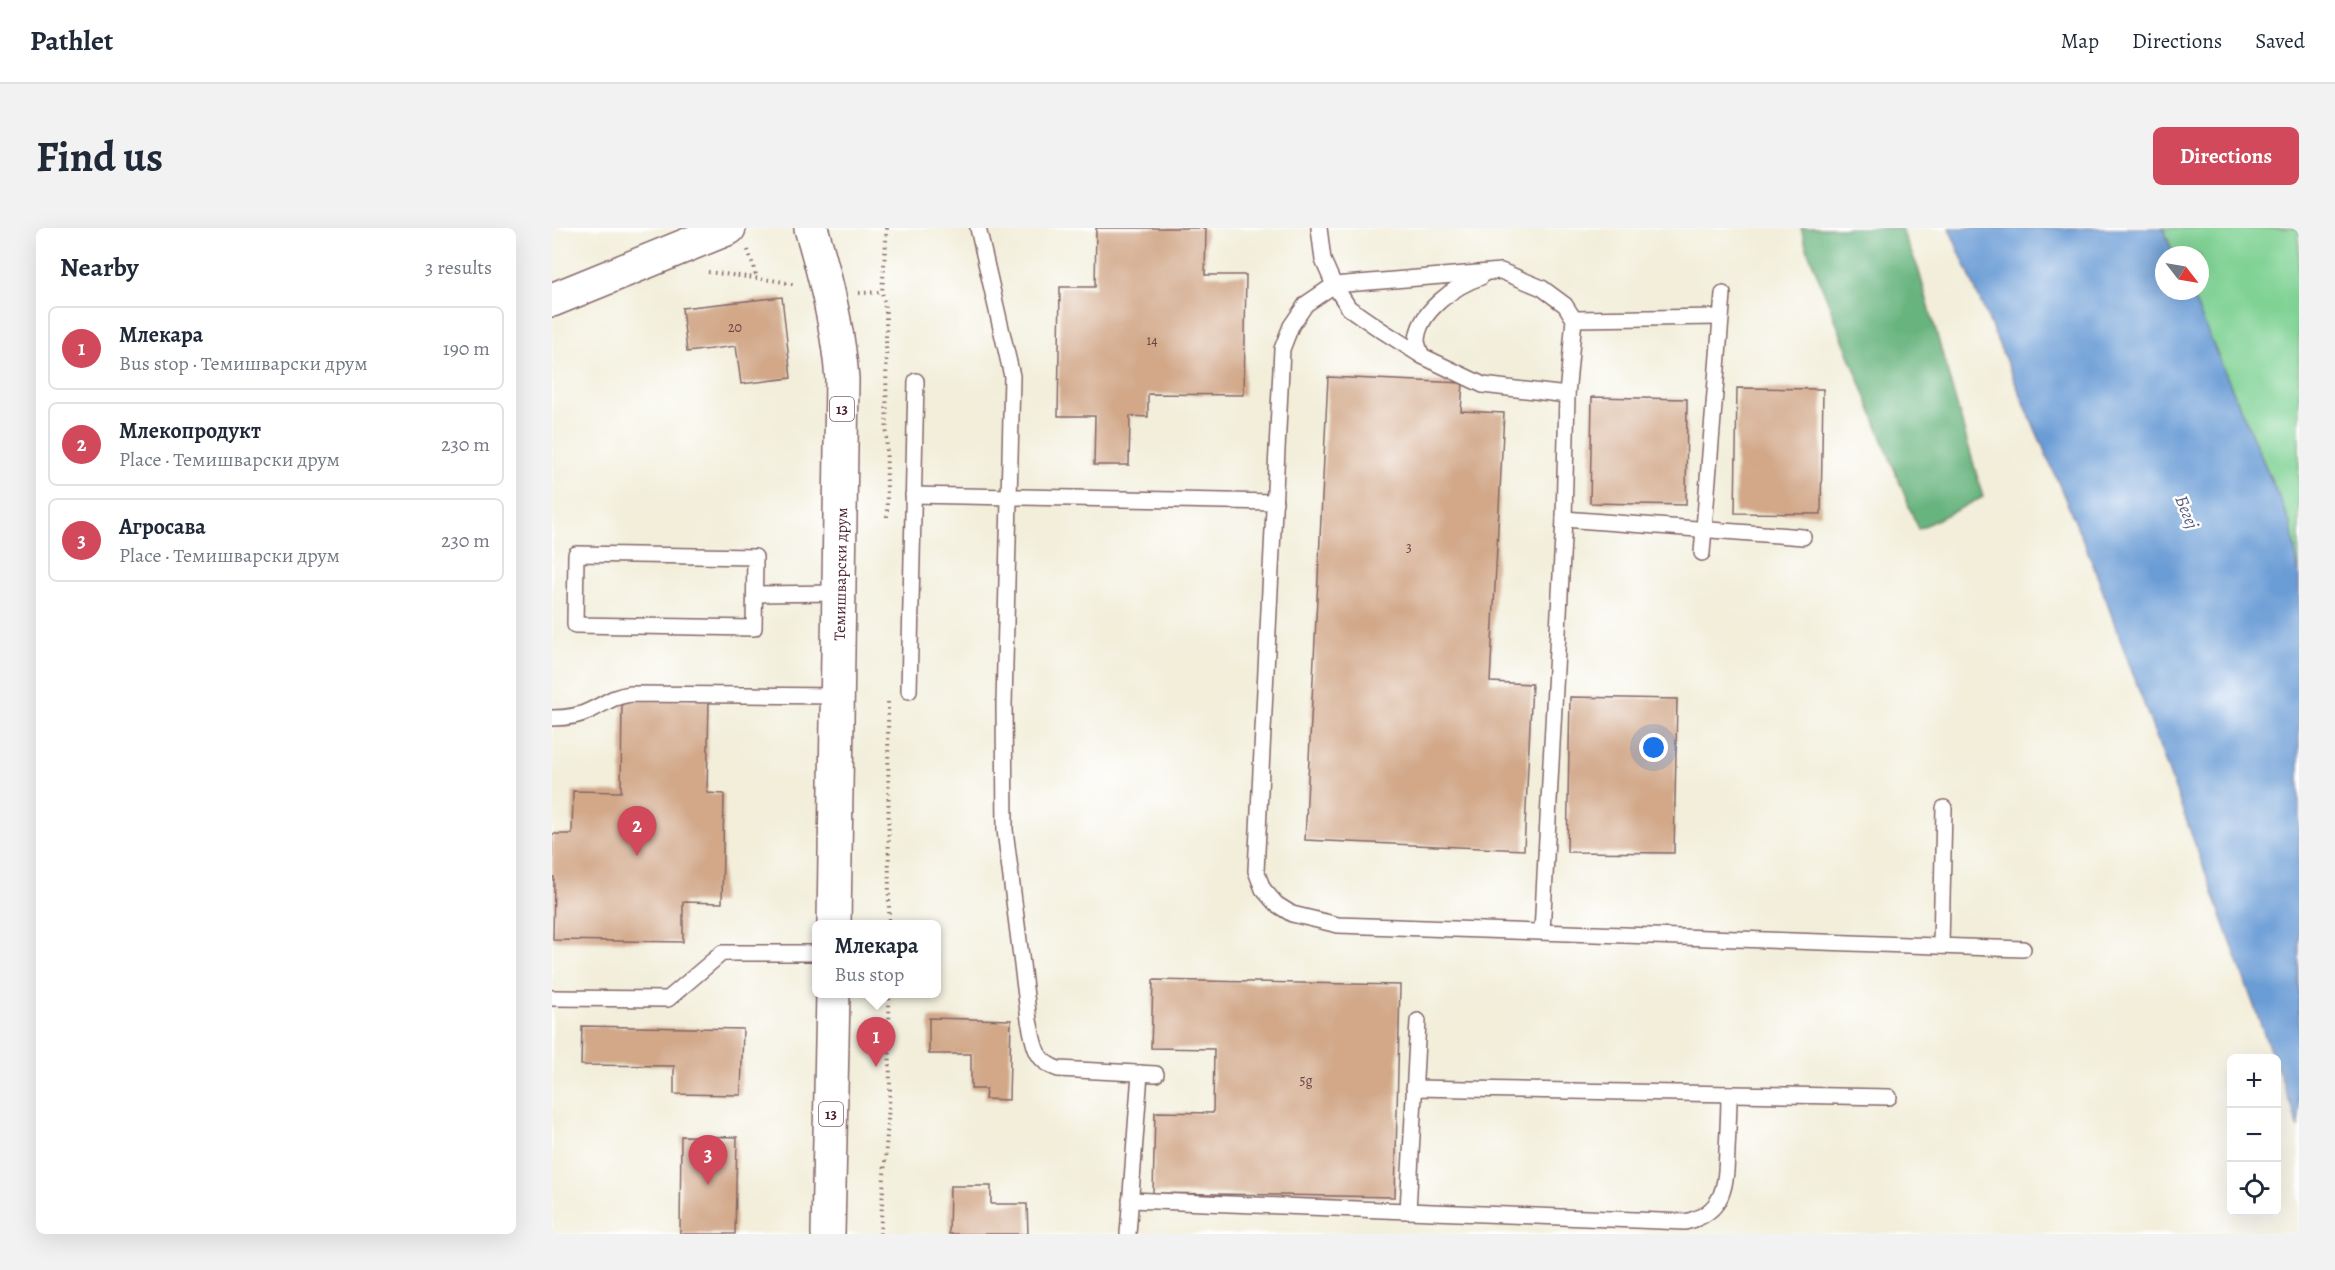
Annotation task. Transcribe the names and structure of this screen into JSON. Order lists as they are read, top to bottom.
{
  "streets": {
    "main road": ["13", "Темишварски друм"]
  },
  "water": ["Бегеј"],
  "house_numbers": [
    "20",
    "14",
    "3",
    "5g"
  ],
  "north": "bottom right",
  "page": {
    "header": "Pathlet",
    "nav": ["Map", "Directions", "Saved"],
    "buttons": "Directions",
    "title": "Find us",
    "heading": ["Nearby", "3 results"],
    "list": [
      {
        "mark": "1",
        "name": "Млекара",
        "note": "Bus stop · Темишварски друм",
        "value": "190 m"
      },
      {
        "mark": "2",
        "name": "Млекопродукт",
        "note": "Place · Темишварски друм",
        "value": "230 m"
      },
      {
        "mark": "3",
        "name": "Агросава",
        "note": "Place · Темишварски друм",
        "value": "230 m"
      }
    ],
    "pins": ["2", "1", "3"],
    "popup": ["Млекара", "Bus stop"],
    "map_buttons": ["+", "−"]
  }
}
